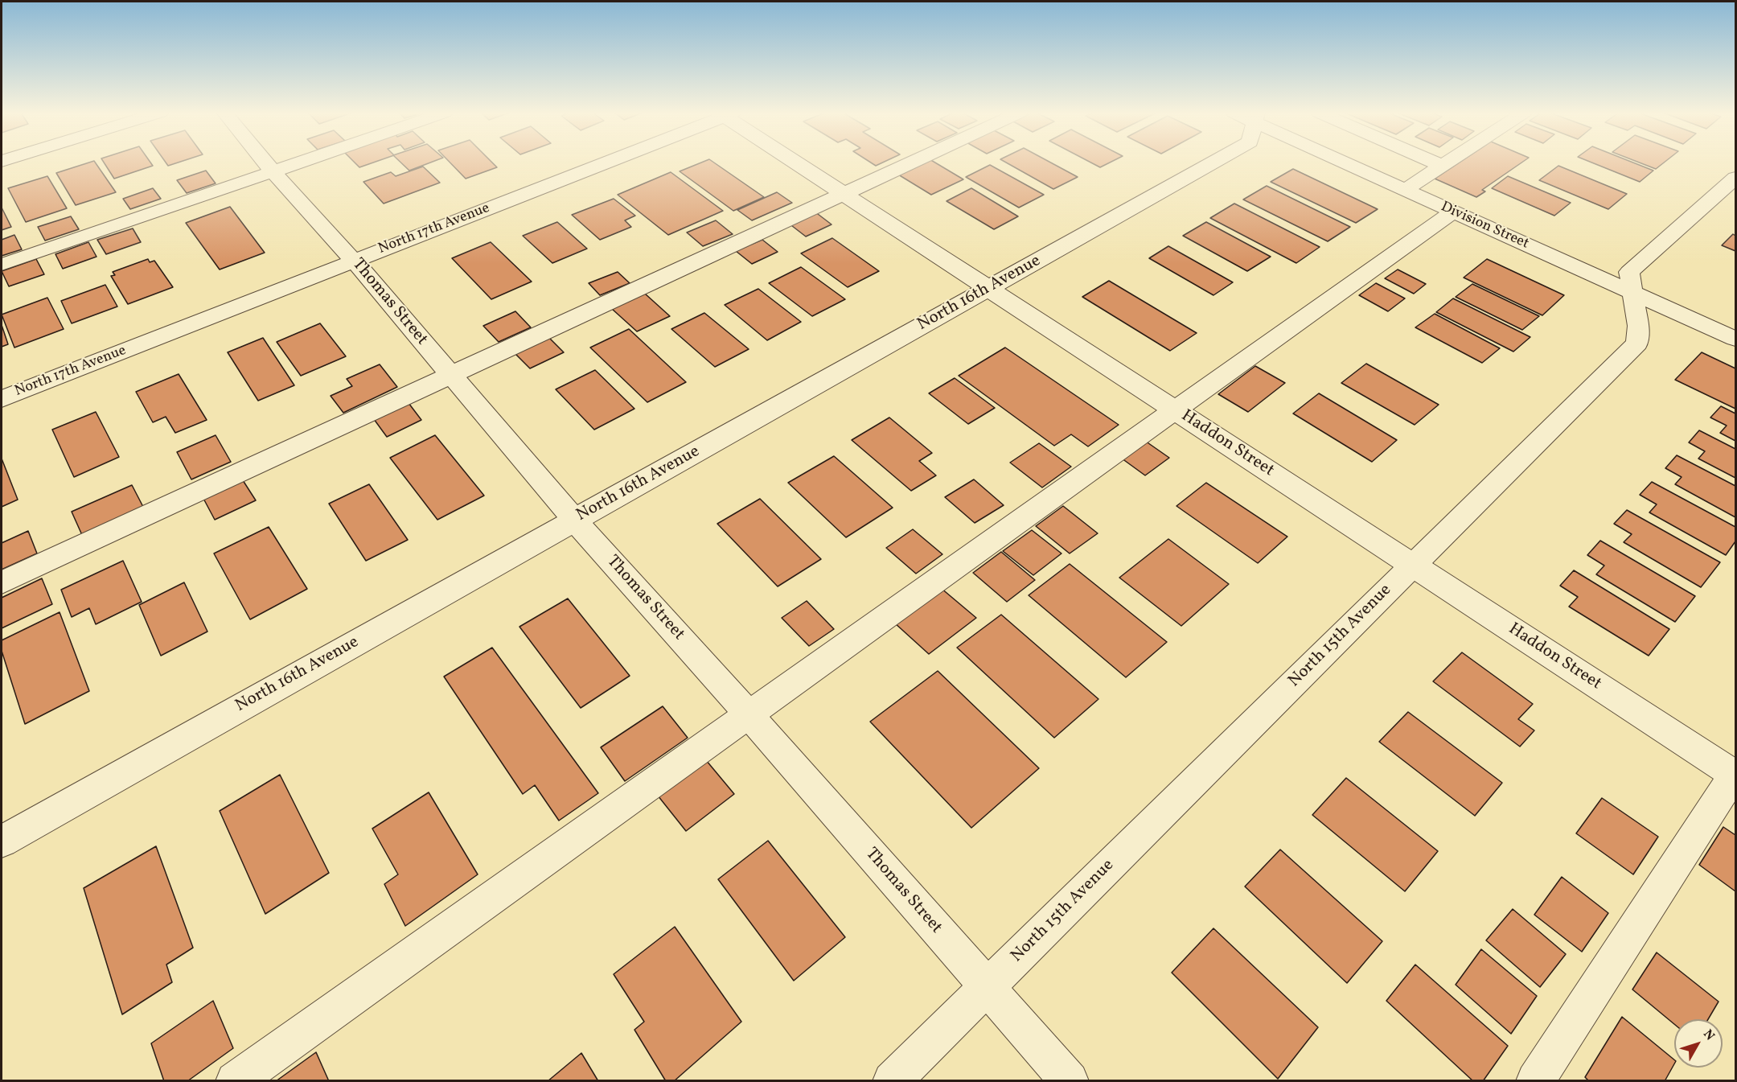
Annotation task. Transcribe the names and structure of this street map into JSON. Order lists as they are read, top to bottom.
{
  "streets": {
    "street": [
      "Division Street",
      "North 17th Avenue",
      "North 16th Avenue",
      "Thomas Street",
      "Haddon Street",
      "North 15th Avenue"
    ]
  },
  "crossings": [
    ["Division Street", "North 15th Avenue"],
    ["North 17th Avenue", "Thomas Street"],
    ["North 16th Avenue", "Thomas Street"],
    ["North 16th Avenue", "Haddon Street"],
    ["Thomas Street", "North 15th Avenue"],
    ["Haddon Street", "North 15th Avenue"]
  ],
  "north": "top right"
}
